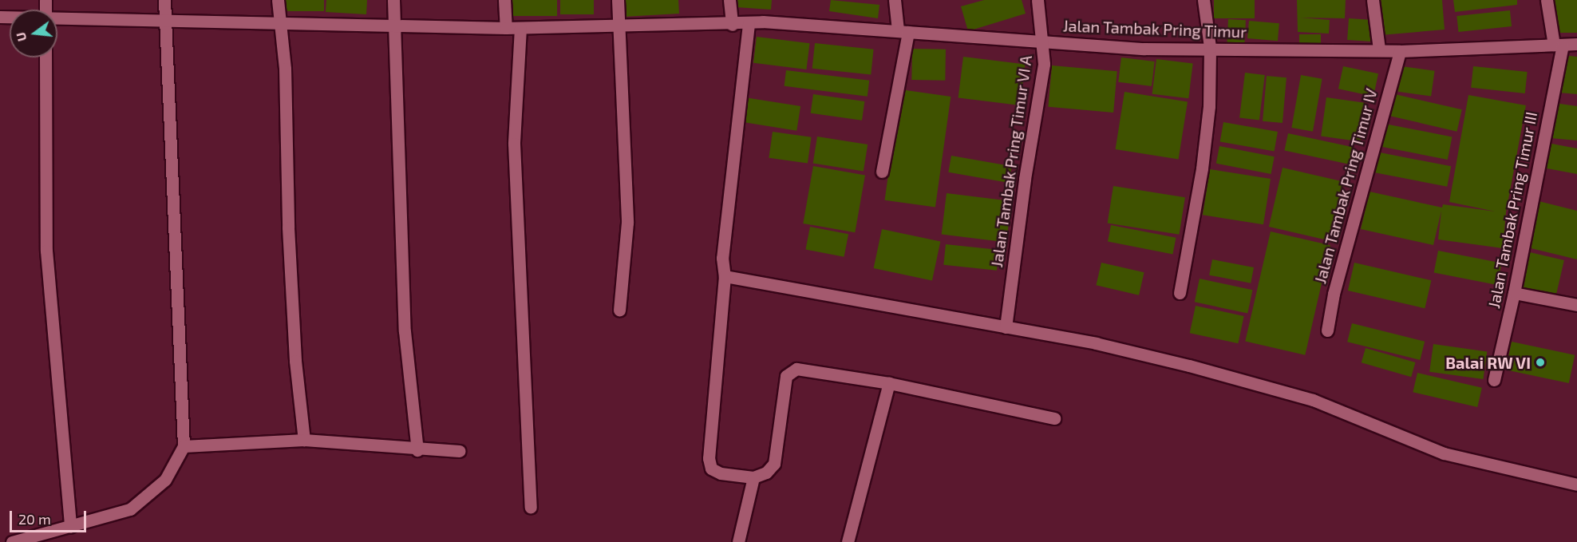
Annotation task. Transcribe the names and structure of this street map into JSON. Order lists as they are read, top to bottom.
{
  "streets": {
    "street": [
      "Jalan Tambak Pring Timur",
      "Jalan Tambak Pring Timur VI A",
      "Jalan Tambak Pring Timur IV",
      "Jalan Tambak Pring Timur III"
    ]
  },
  "crossings": [
    ["Jalan Tambak Pring Timur", "Jalan Tambak Pring Timur VI A"],
    ["Jalan Tambak Pring Timur", "Jalan Tambak Pring Timur IV"],
    ["Jalan Tambak Pring Timur", "Jalan Tambak Pring Timur III"]
  ],
  "places": ["Balai RW VI"],
  "scale_bar": "20 m",
  "north": "left"
}
